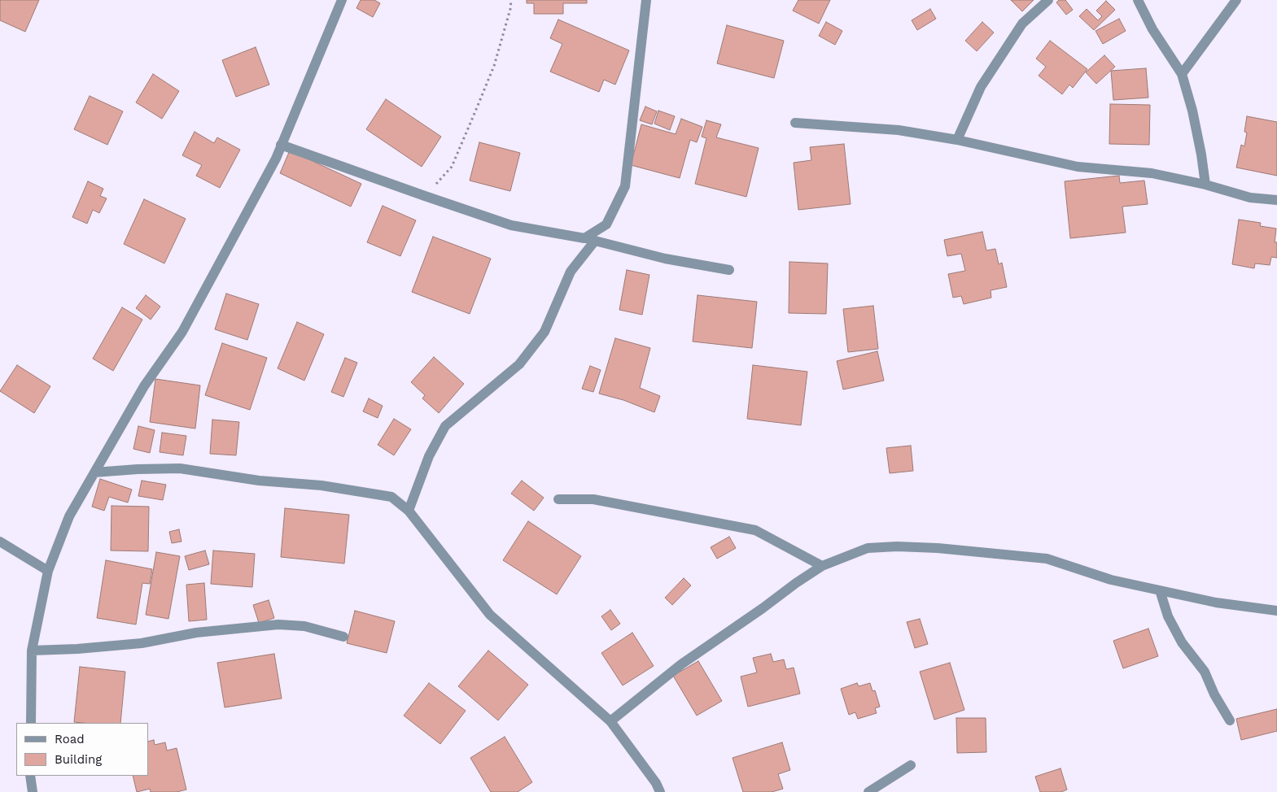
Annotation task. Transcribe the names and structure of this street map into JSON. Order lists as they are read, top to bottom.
{
  "legend": ["Road", "Building"]
}
